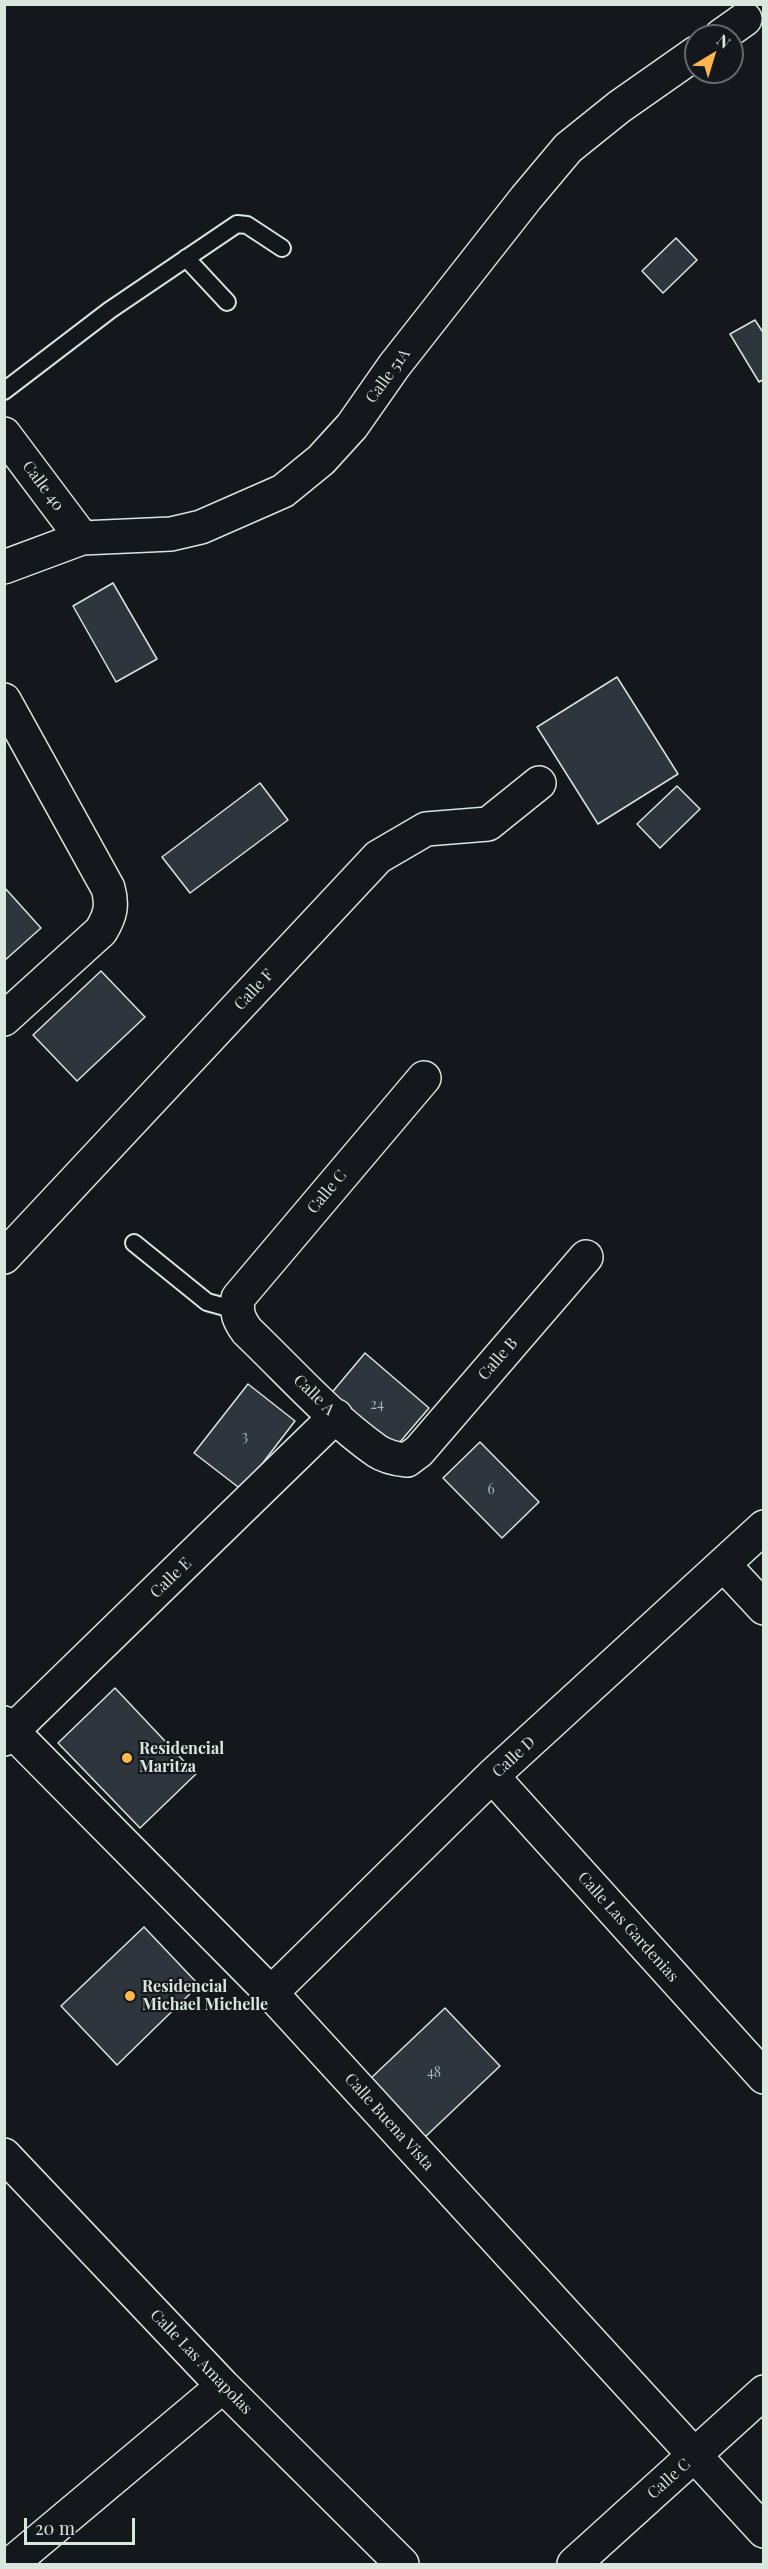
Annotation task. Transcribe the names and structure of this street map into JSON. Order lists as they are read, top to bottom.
{
  "streets": {
    "street": [
      "Calle 51A",
      "Calle 40",
      "Calle F",
      "Calle C",
      "Calle B",
      "Calle A",
      "Calle E",
      "Calle D",
      "Calle Las Gardenias",
      "Calle Buena Vista",
      "Calle Las Amapolas"
    ]
  },
  "crossings": [
    ["Calle 51A", "Calle 40"],
    ["Calle C", "Calle A"],
    ["Calle C", "Calle Buena Vista"],
    ["Calle B", "Calle A"],
    ["Calle A", "Calle E"],
    ["Calle E", "Calle Buena Vista"],
    ["Calle D", "Calle Las Gardenias"],
    ["Calle D", "Calle Buena Vista"]
  ],
  "places": ["Residencial Maritza", "Residencial Michael Michelle"],
  "house_numbers": [
    "24",
    "3",
    "6",
    "48"
  ],
  "scale_bar": "20 m",
  "north": "top right"
}
